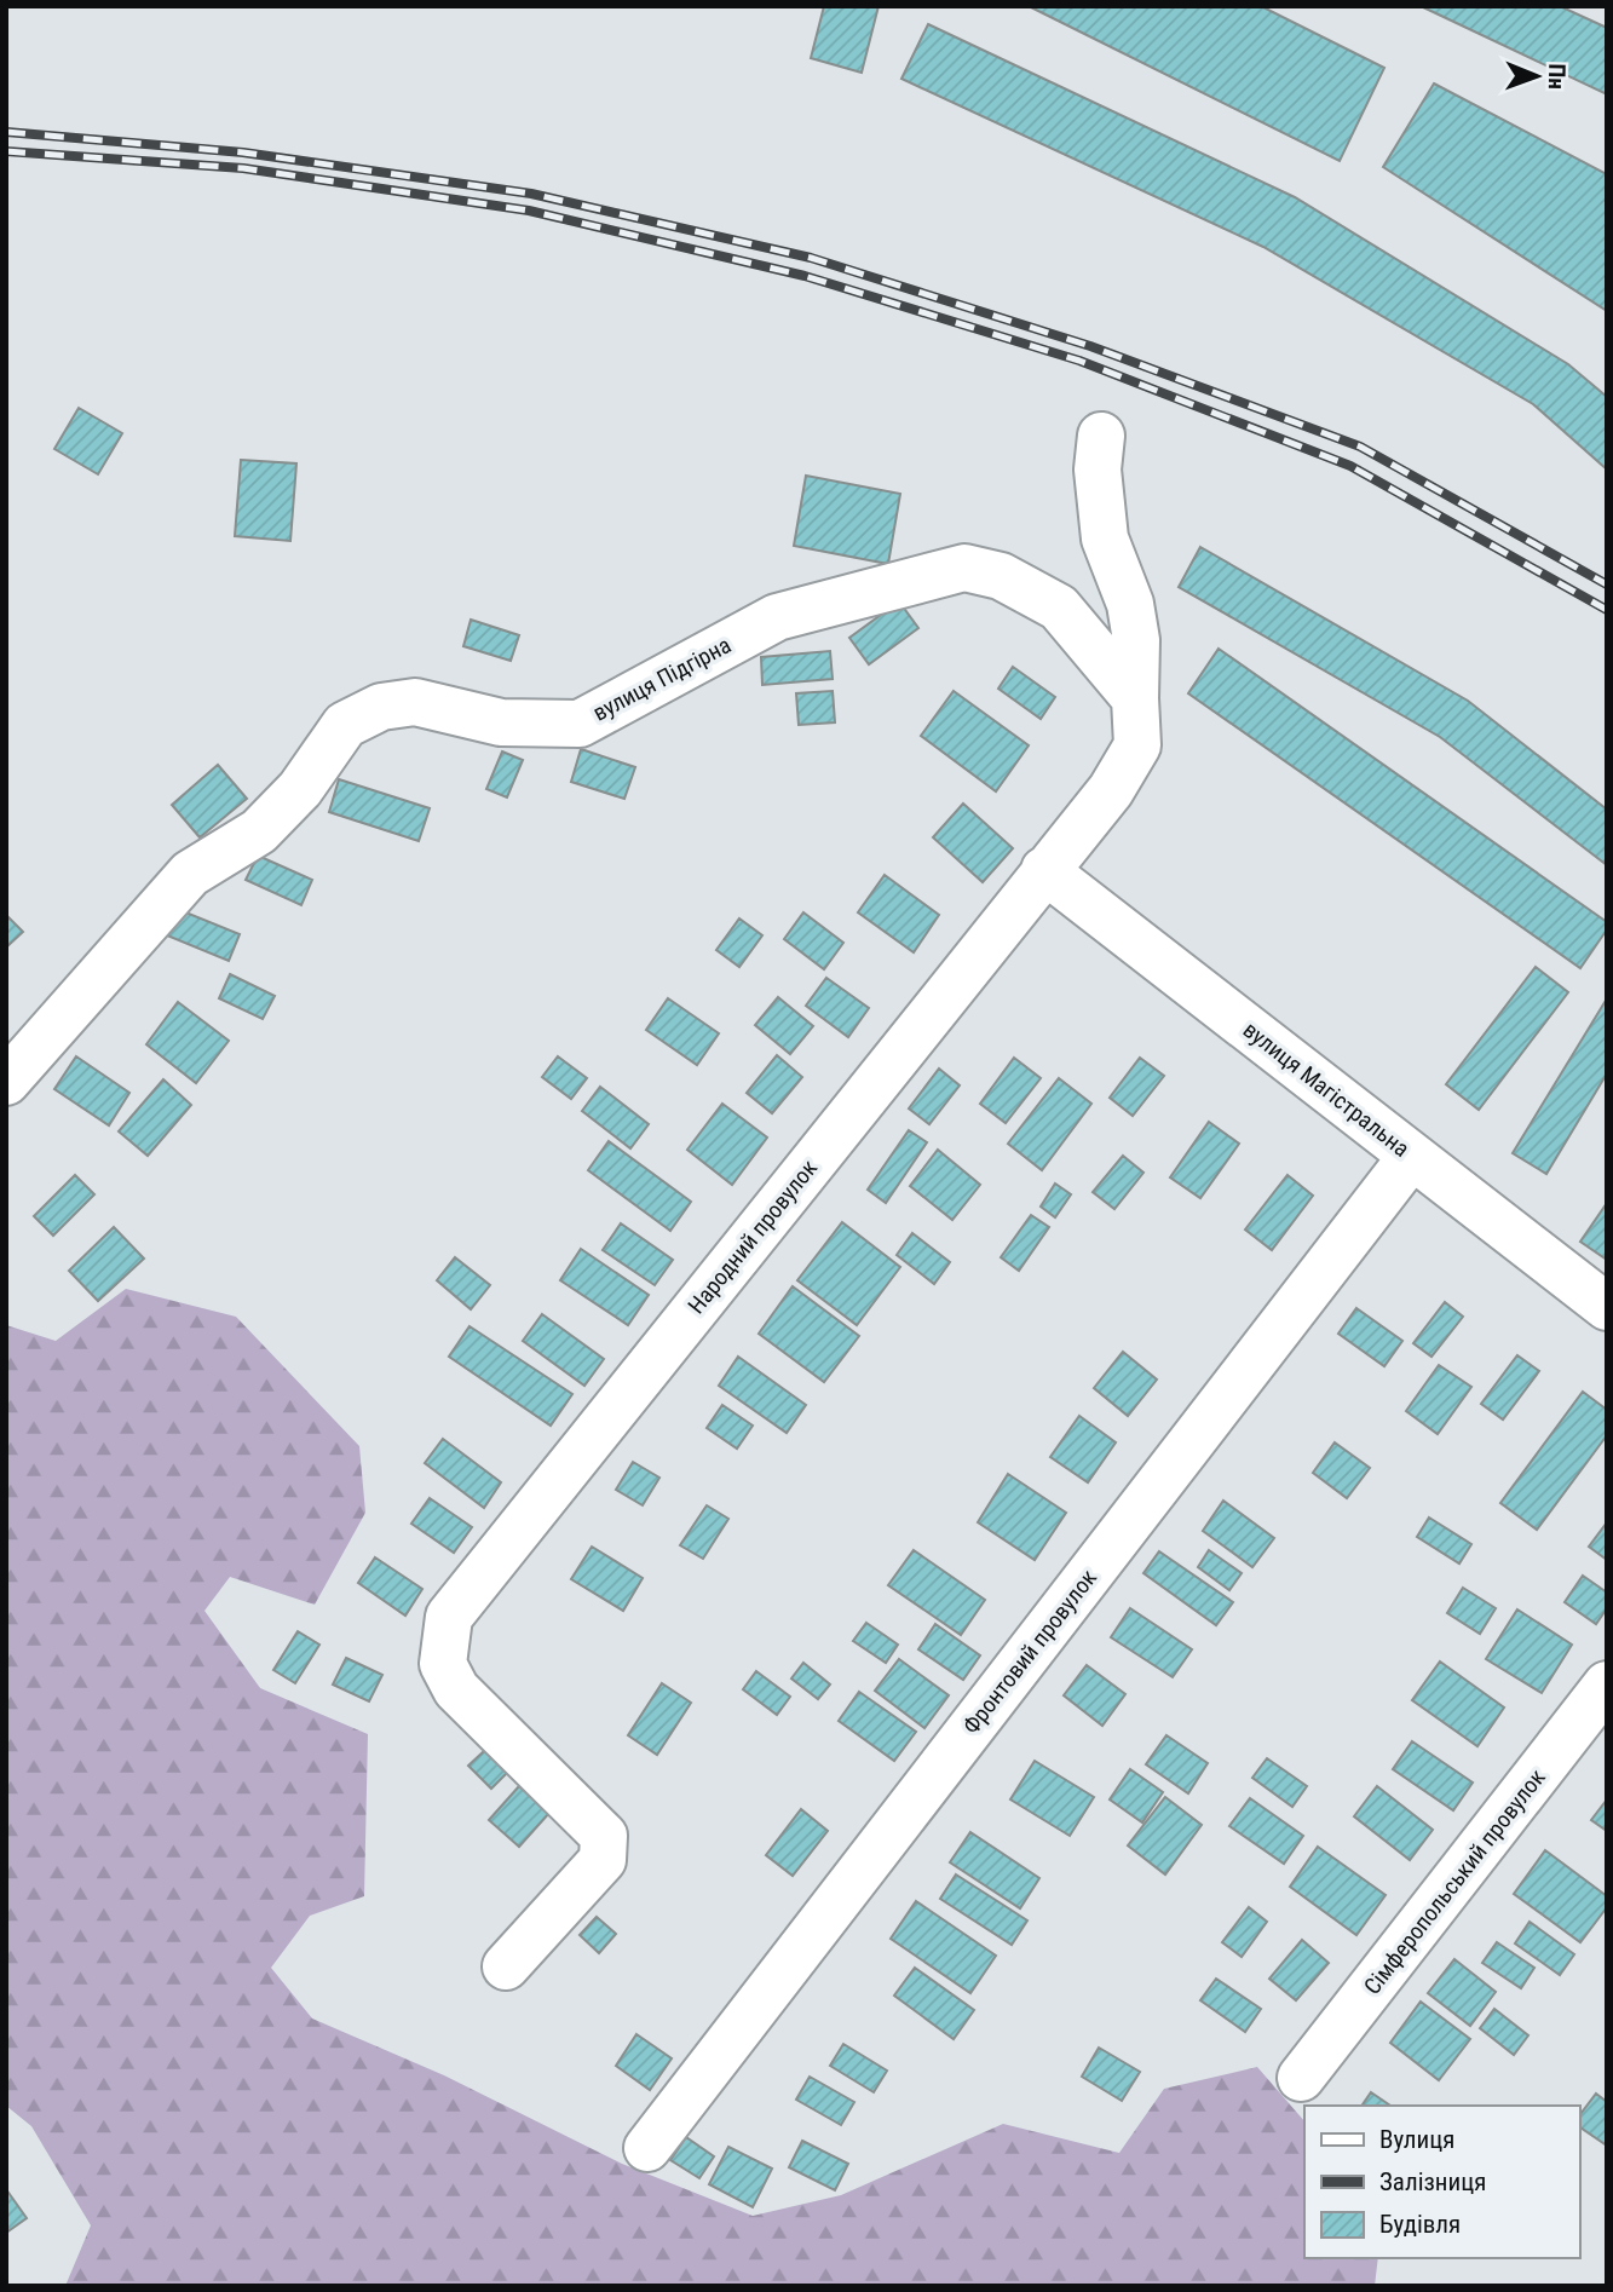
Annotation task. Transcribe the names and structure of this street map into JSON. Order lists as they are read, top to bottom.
{
  "streets": {
    "street": [
      "вулиця Підгірна",
      "вулиця Магістральна",
      "Народний провулок",
      "Фронтовий провулок",
      "Сімферопольський провулок"
    ]
  },
  "crossings": [
    ["вулиця Підгірна", "Народний провулок"],
    ["вулиця Магістральна", "Народний провулок"],
    ["вулиця Магістральна", "Фронтовий провулок"]
  ],
  "legend": ["Вулиця", "Залізниця", "Будівля"],
  "north": "right"
}
